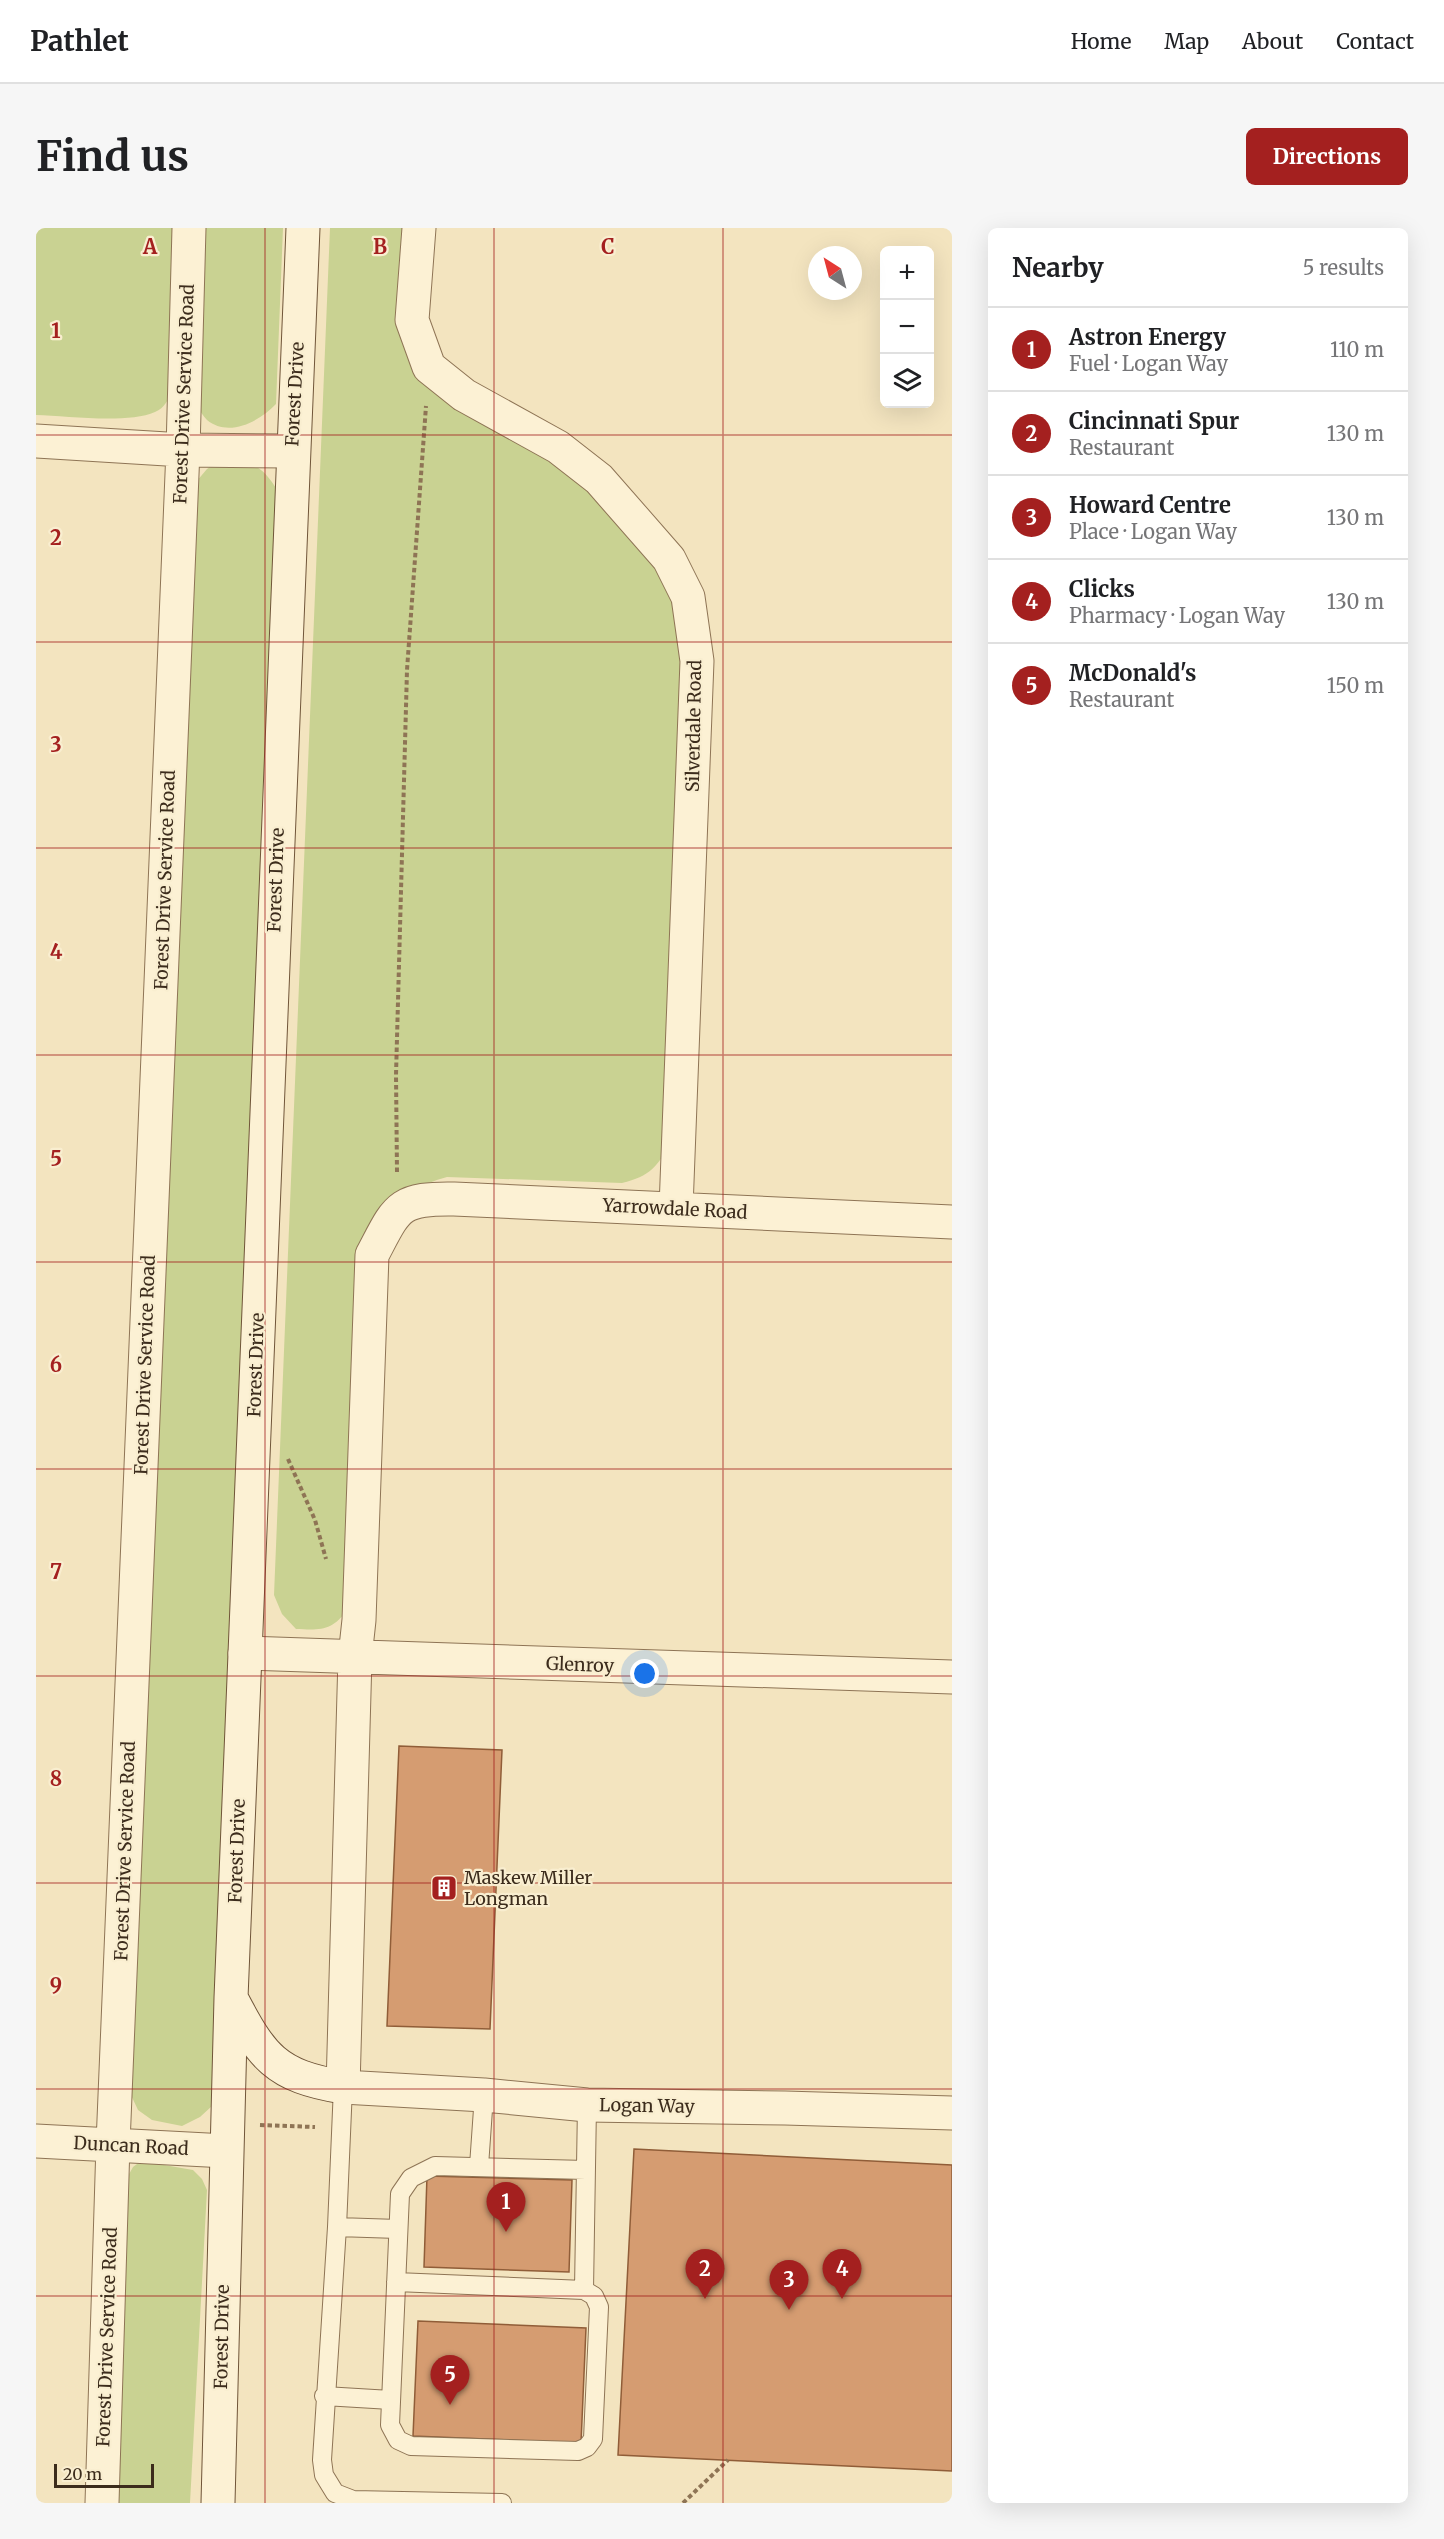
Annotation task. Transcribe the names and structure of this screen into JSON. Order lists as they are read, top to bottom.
{
  "streets": {
    "street": [
      "Forest Drive Service Road",
      "Forest Drive",
      "Silverdale Road",
      "Yarrowdale Road",
      "Glenroy",
      "Logan Way",
      "Duncan Road"
    ]
  },
  "crossings": [
    ["Forest Drive Service Road", "Duncan Road"],
    ["Forest Drive", "Glenroy"],
    ["Forest Drive", "Logan Way"],
    ["Forest Drive", "Duncan Road"],
    ["Silverdale Road", "Yarrowdale Road"]
  ],
  "places": {
    "building": ["Maskew Miller Longman"]
  },
  "scale_bar": "20 m",
  "north": "top left",
  "page": {
    "header": "Pathlet",
    "nav": [
      "Home",
      "Map",
      "About",
      "Contact"
    ],
    "buttons": "Directions",
    "title": "Find us",
    "heading": ["Nearby", "5 results"],
    "map_buttons": ["+", "−"],
    "list": [
      {
        "mark": "1",
        "name": "Astron Energy",
        "note": "Fuel · Logan Way",
        "value": "110 m"
      },
      {
        "mark": "2",
        "name": "Cincinnati Spur",
        "note": "Restaurant",
        "value": "130 m"
      },
      {
        "mark": "3",
        "name": "Howard Centre",
        "note": "Place · Logan Way",
        "value": "130 m"
      },
      {
        "mark": "4",
        "name": "Clicks",
        "note": "Pharmacy · Logan Way",
        "value": "130 m"
      },
      {
        "mark": "5",
        "name": "McDonald's",
        "note": "Restaurant",
        "value": "150 m"
      }
    ],
    "pins": [
      "1",
      "2",
      "4",
      "3",
      "5"
    ],
    "scale": "20 m"
  },
  "grid": {
    "columns": ["A", "B", "C"],
    "rows": [
      "1",
      "2",
      "3",
      "4",
      "5",
      "6",
      "7",
      "8",
      "9"
    ]
  }
}
